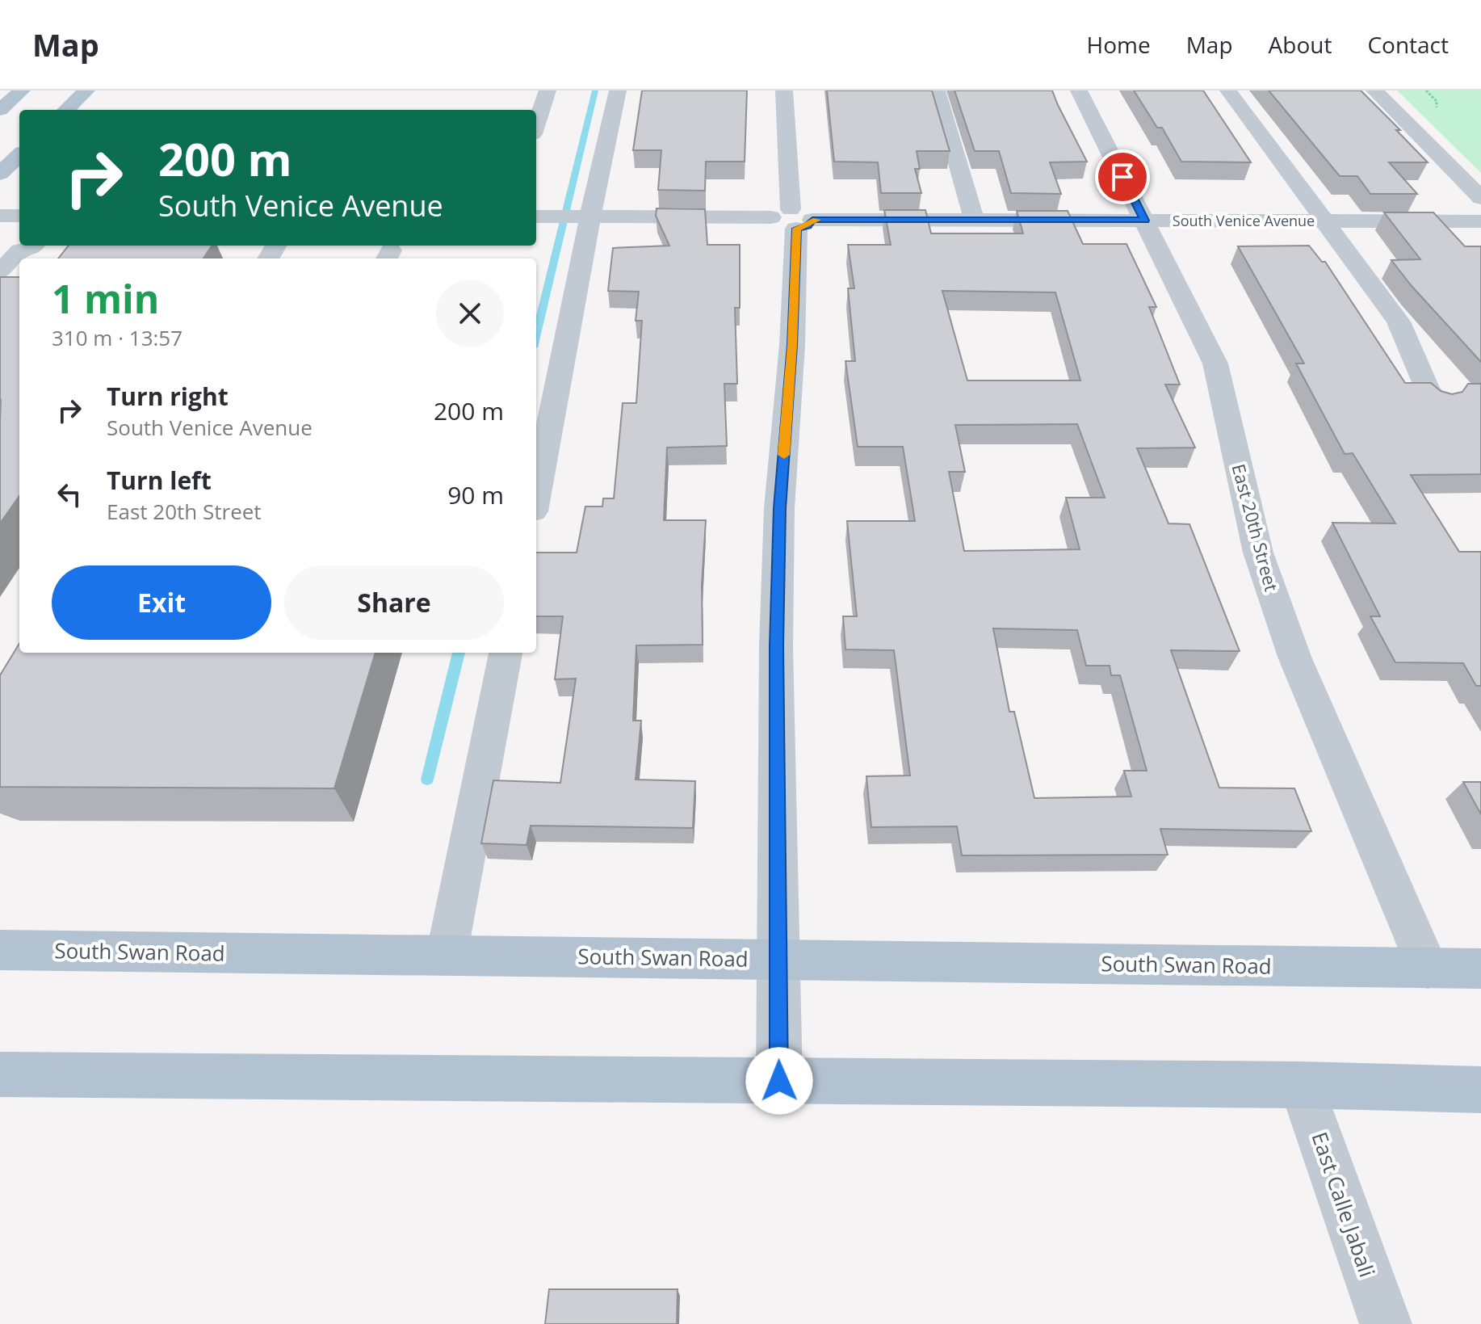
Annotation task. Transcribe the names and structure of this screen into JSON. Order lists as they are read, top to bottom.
{
  "streets": {
    "main road": ["South Swan Road"],
    "street": ["South Venice Avenue", "East 20th Street", "East Calle Jabali"]
  },
  "crossings": [
    ["South Venice Avenue", "East 20th Street"],
    ["East 20th Street", "South Swan Road"]
  ],
  "page": {
    "header": "Map",
    "nav": [
      "Home",
      "Map",
      "About",
      "Contact"
    ],
    "turn": ["200 m", "South Venice Avenue"],
    "heading": ["1 min", "310 m · 13:57"],
    "list": [
      {
        "name": "Turn right",
        "note": "South Venice Avenue",
        "value": "200 m"
      },
      {
        "name": "Turn left",
        "note": "East 20th Street",
        "value": "90 m"
      }
    ],
    "buttons": ["Exit", "Share"]
  }
}
